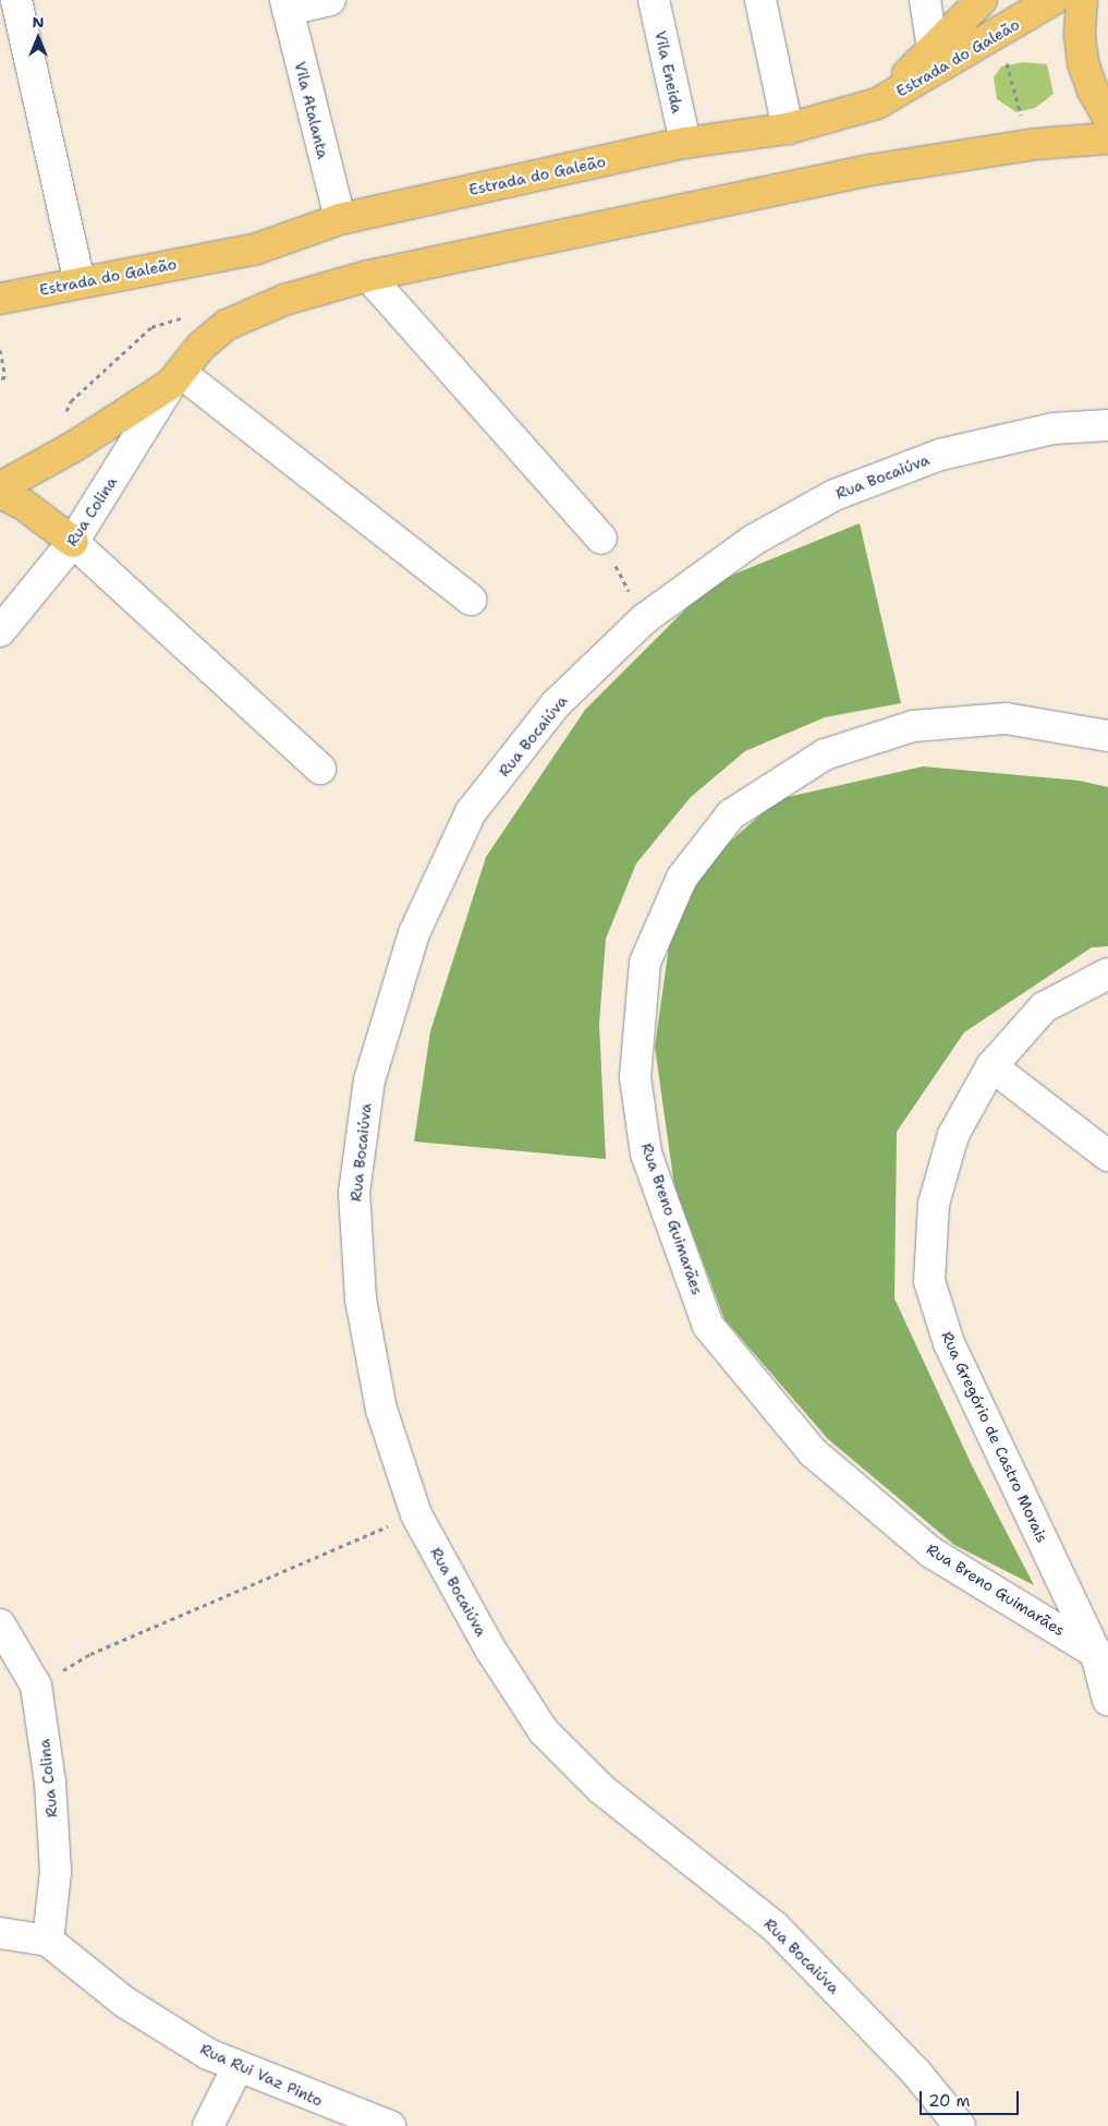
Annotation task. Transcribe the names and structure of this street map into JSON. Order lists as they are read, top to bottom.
{
  "streets": {
    "main road": ["Estrada do Galeão"],
    "street": [
      "Vila Eneida",
      "Vila Atalanta",
      "Rua Bocaiúva",
      "Rua Colina",
      "Rua Breno Guimarães",
      "Rua Gregório de Castro Morais",
      "Rua Rui Vaz Pinto"
    ]
  },
  "crossings": [
    ["Estrada do Galeão", "Vila Eneida"],
    ["Estrada do Galeão", "Vila Atalanta"],
    ["Rua Colina", "Rua Rui Vaz Pinto"],
    ["Rua Breno Guimarães", "Rua Gregório de Castro Morais"]
  ],
  "scale_bar": "20 m",
  "north": "top"
}
